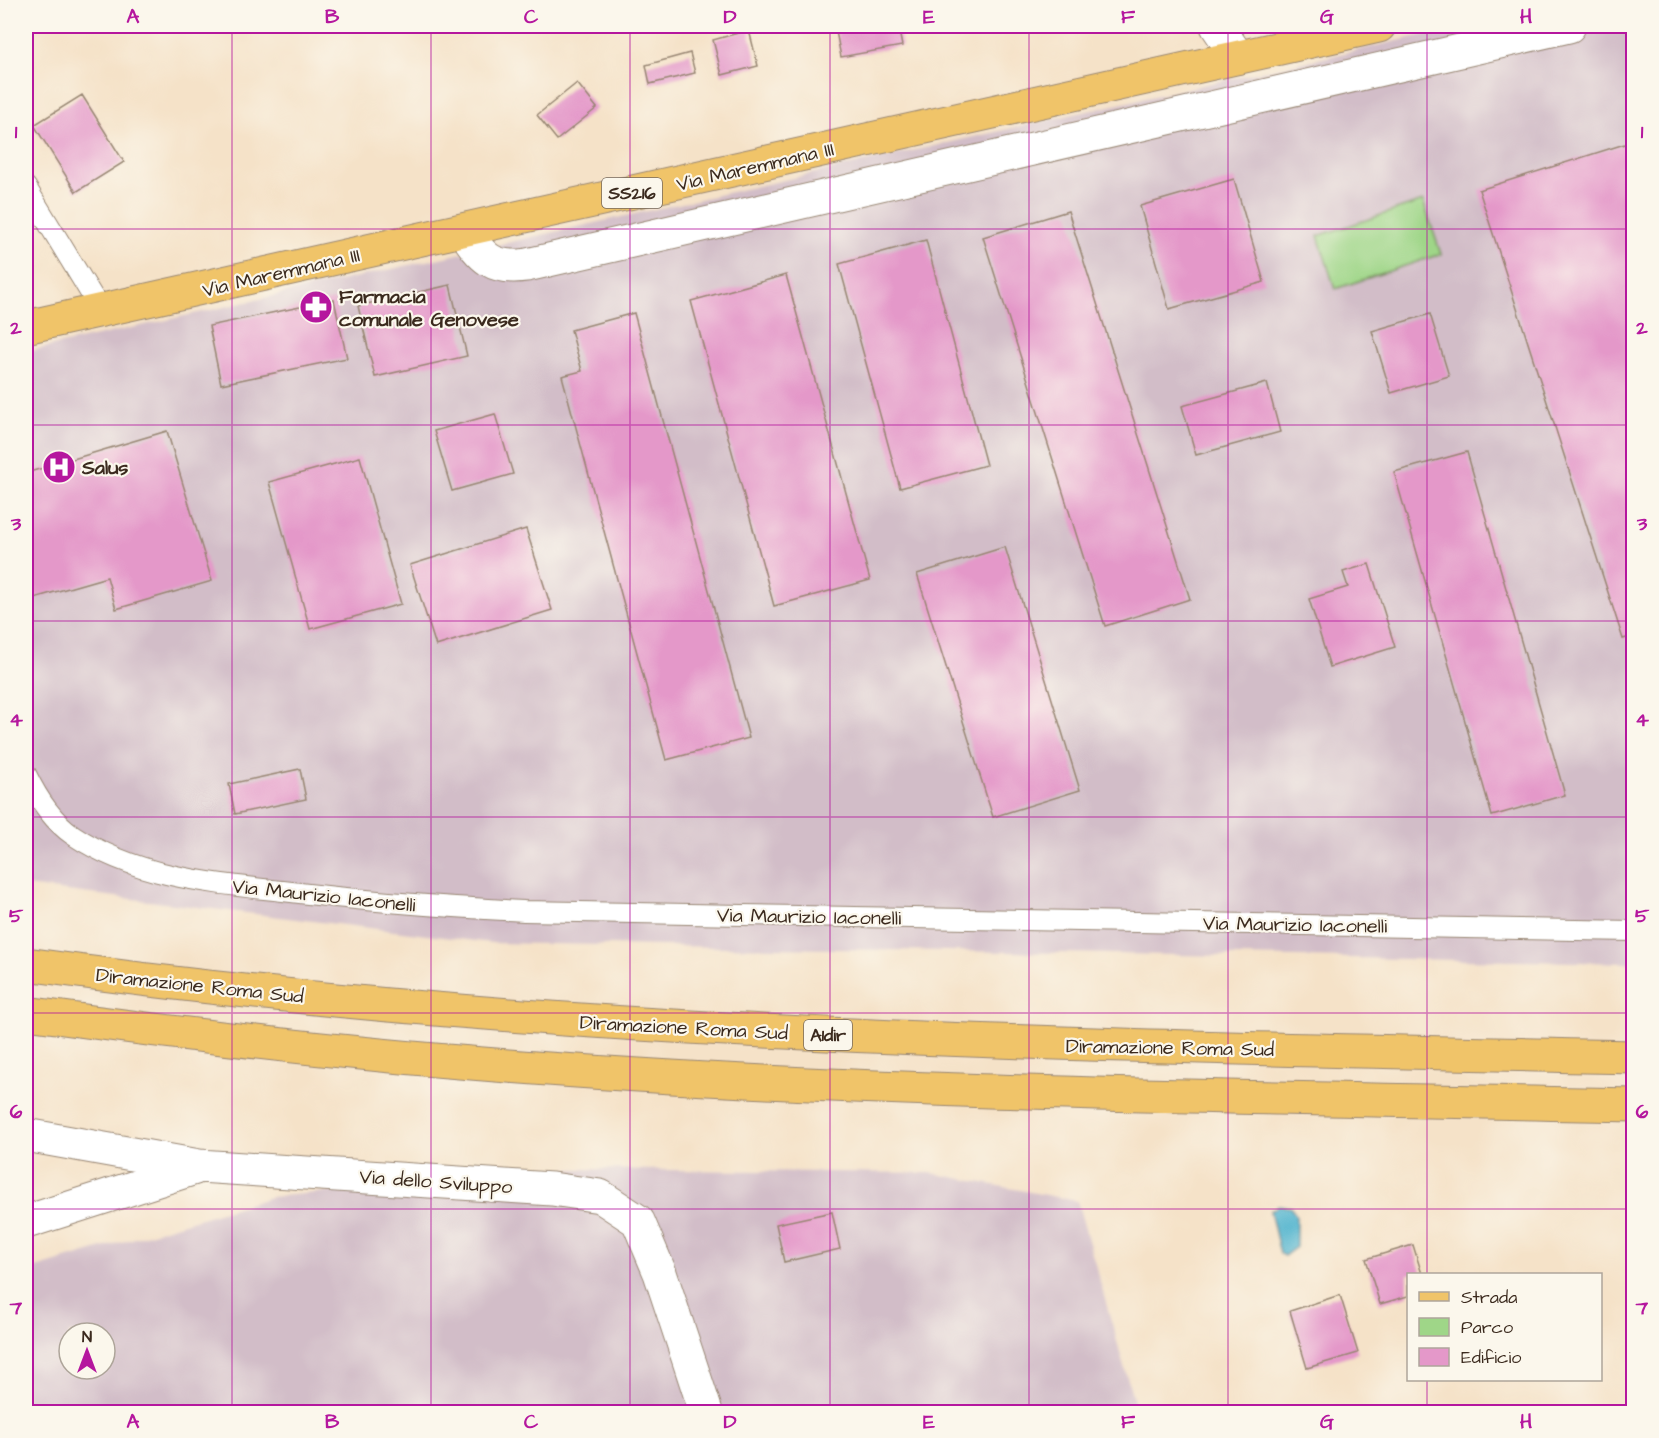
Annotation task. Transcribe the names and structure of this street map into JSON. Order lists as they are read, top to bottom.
{
  "streets": {
    "main road": [
      "Via Maremmana III",
      "SS216",
      "Diramazione Roma Sud",
      "A1dir"
    ],
    "street": ["Via dello Sviluppo"],
    "lane": ["Via Maurizio Iaconelli"]
  },
  "places": {
    "pharmacy": ["Farmacia comunale Genovese"],
    "hospital": ["Salus"]
  },
  "legend": ["Strada", "Parco", "Edificio"],
  "north": "top",
  "grid": {
    "columns": [
      "A",
      "B",
      "C",
      "D",
      "E",
      "F",
      "G",
      "H"
    ],
    "rows": [
      "1",
      "2",
      "3",
      "4",
      "5",
      "6",
      "7"
    ]
  }
}
